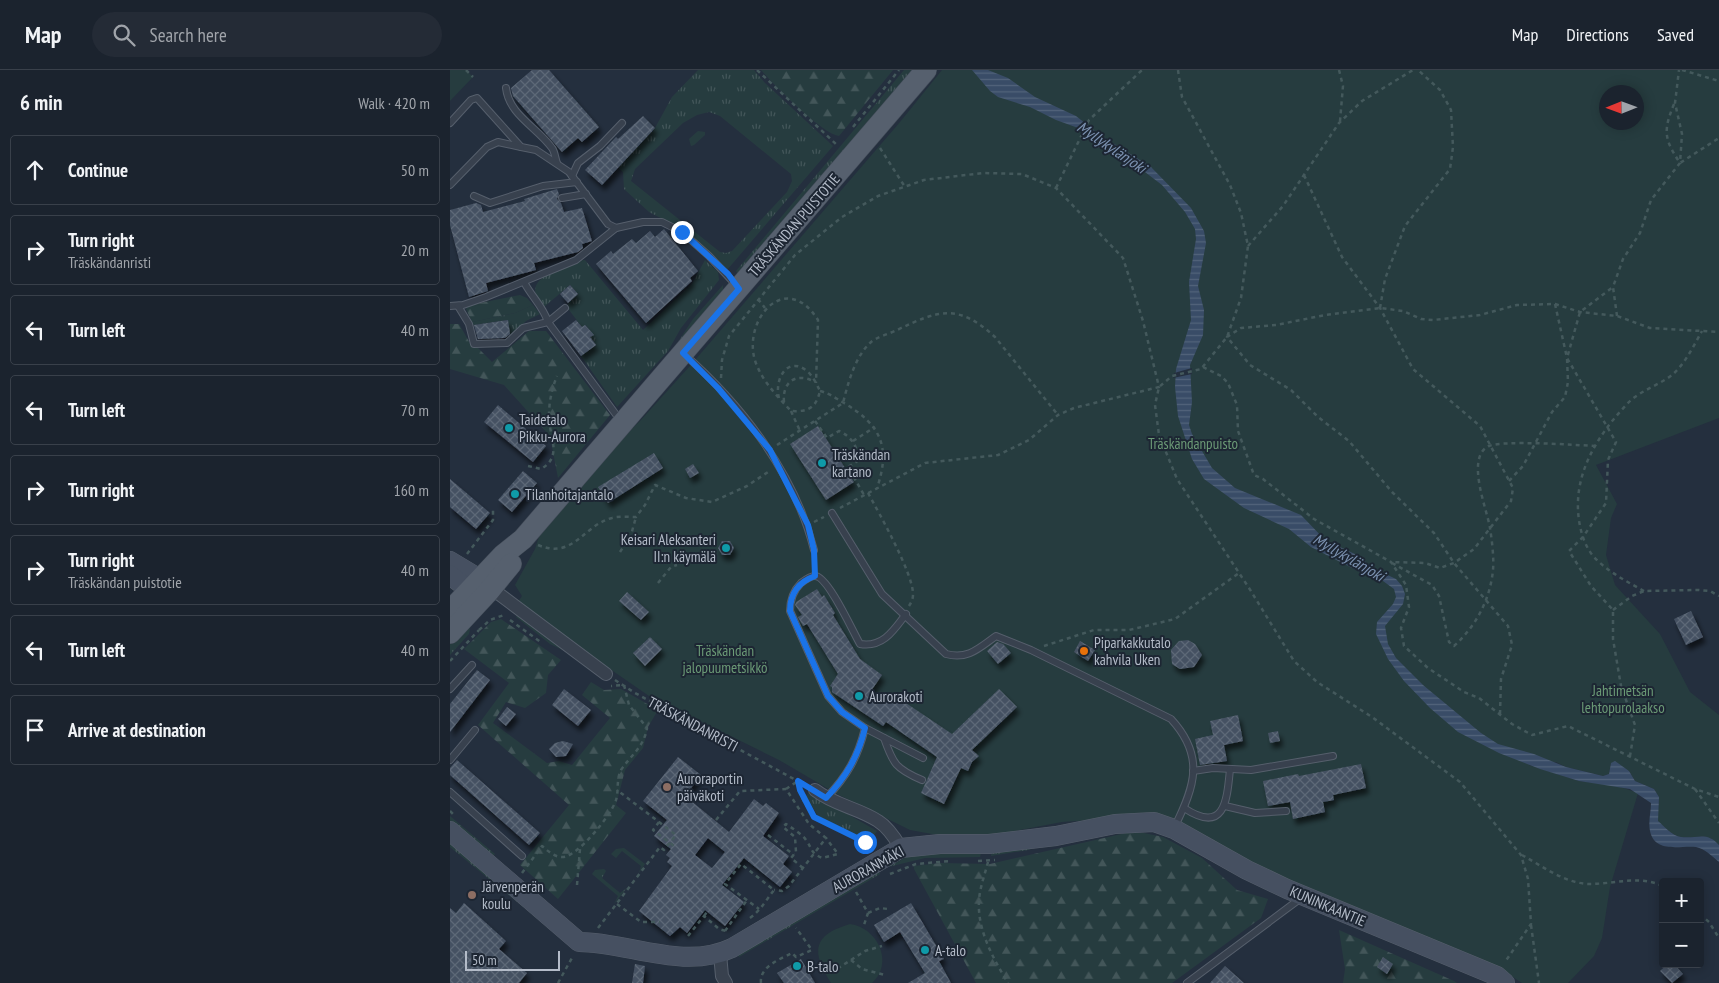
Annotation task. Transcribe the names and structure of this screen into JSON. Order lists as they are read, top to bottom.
{
  "streets": {
    "main road": ["TRÄSKÄNDAN PUISTOTIE", "AURORANMÄKI", "KUNINKAANTIE"],
    "path": ["TRÄSKÄNDANRISTI"]
  },
  "crossings": [
    ["AURORANMÄKI", "KUNINKAANTIE"]
  ],
  "water": ["Myllykylänjoki"],
  "parks": ["Träskändanpuisto", "Träskändan jalopuumetsikkö", "Jahtimetsän lehtopurolaakso"],
  "places": [
    "Taidetalo Pikku-Aurora",
    "Träskändan kartano",
    "Tilanhoitajantalo",
    "Keisari Aleksanteri II:n käymälä",
    "Piparkakkutalo kahvila Uken",
    "Aurorakoti",
    "Auroraportin päiväkoti",
    "Järvenperän koulu",
    "A-talo",
    "B-talo"
  ],
  "scale_bar": "50 m",
  "north": "left",
  "page": {
    "header": "Map",
    "search": "Search here",
    "nav": ["Map", "Directions", "Saved"],
    "heading": ["6 min", "Walk · 420 m"],
    "list": [
      ["Continue", "50 m"],
      ["Turn right", "Träskändanristi", "20 m"],
      ["Turn left", "40 m"],
      ["Turn left", "70 m"],
      ["Turn right", "160 m"],
      ["Turn right", "Träskändan puistotie", "40 m"],
      ["Turn left", "40 m"],
      "Arrive at destination"
    ],
    "map_buttons": ["+", "−"],
    "scale": "50 m"
  }
}
